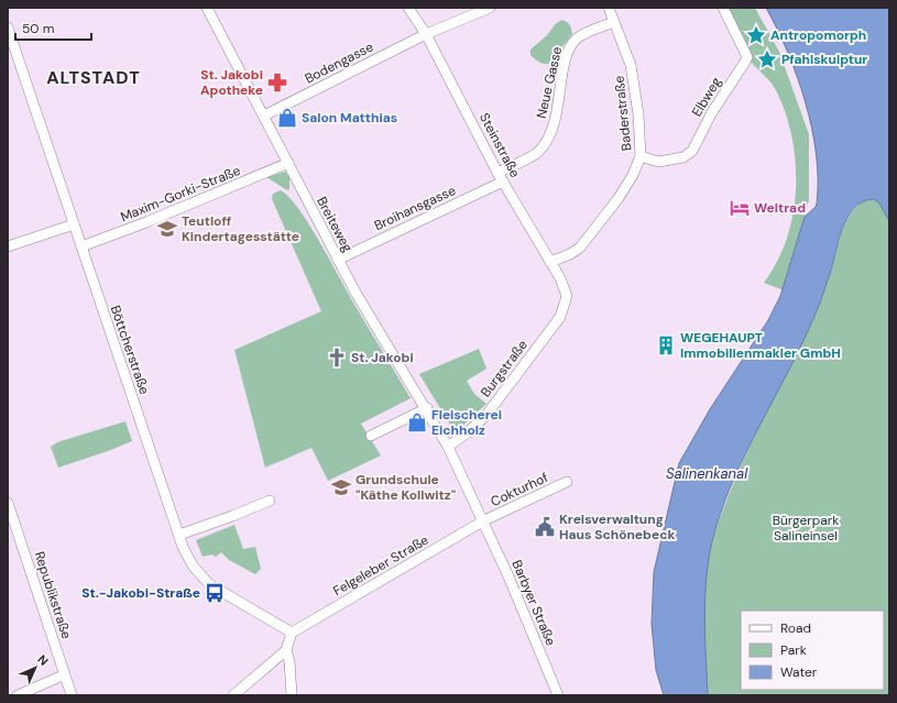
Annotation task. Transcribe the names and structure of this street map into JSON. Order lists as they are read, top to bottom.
{
  "streets": {
    "street": [
      "Bodengasse",
      "Neue Gasse",
      "Elbweg",
      "Baderstraße",
      "Steinstraße",
      "Maxim-Gorki-Straße",
      "Broihansgasse",
      "Breiteweg",
      "Böttcherstraße",
      "Burgstraße",
      "Cokturhof",
      "Felgeleber Straße",
      "Republikstraße",
      "Barbyer Straße"
    ]
  },
  "crossings": [
    ["Bodengasse", "Steinstraße"],
    ["Bodengasse", "Breiteweg"],
    ["Neue Gasse", "Baderstraße"],
    ["Neue Gasse", "Steinstraße"],
    ["Elbweg", "Baderstraße"],
    ["Baderstraße", "Steinstraße"],
    ["Steinstraße", "Broihansgasse"],
    ["Steinstraße", "Burgstraße"],
    ["Maxim-Gorki-Straße", "Breiteweg"],
    ["Maxim-Gorki-Straße", "Böttcherstraße"],
    ["Broihansgasse", "Breiteweg"],
    ["Breiteweg", "Burgstraße"],
    ["Breiteweg", "Barbyer Straße"],
    ["Böttcherstraße", "Felgeleber Straße"],
    ["Burgstraße", "Barbyer Straße"],
    ["Cokturhof", "Felgeleber Straße"],
    ["Cokturhof", "Barbyer Straße"],
    ["Felgeleber Straße", "Barbyer Straße"]
  ],
  "districts": ["ALTSTADT"],
  "water": ["Salinenkanal"],
  "parks": ["Bürgerpark Salineinsel"],
  "places": {
    "place": ["Antropomorph", "Pfahlskulptur"],
    "pharmacy": ["St. Jakobi Apotheke"],
    "shop": ["Salon Matthias", "Fleischerei Eichholz"],
    "hotel": ["Weltrad"],
    "school or university": ["Teutloff Kindertagesstätte", "Grundschule \"Käthe Kollwitz\""],
    "building": ["WEGEHAUPT Immobilienmakler GmbH"],
    "church": ["St. Jakobi"],
    "public building": ["Kreisverwaltung Haus Schönebeck"],
    "bus stop": ["St.-Jakobi-Straße"]
  },
  "legend": ["Road", "Park", "Water"],
  "scale_bar": "50 m",
  "north": "top right"
}
